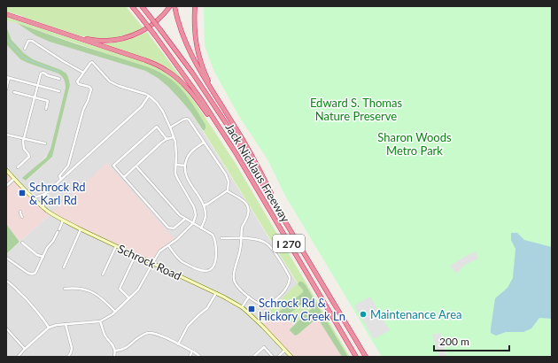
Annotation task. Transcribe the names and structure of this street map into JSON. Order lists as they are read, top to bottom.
{
  "streets": {
    "highway": ["Jack Nicklaus Freeway", "I 270"],
    "main road": ["Schrock Road"]
  },
  "parks": ["Edward S. Thomas Nature Preserve", "Sharon Woods Metro Park"],
  "places": {
    "transit": ["Schrock Rd & Karl Rd", "Schrock Rd & Hickory Creek Ln"],
    "other": ["Maintenance Area"]
  },
  "scale_bar": "200 m"
}
